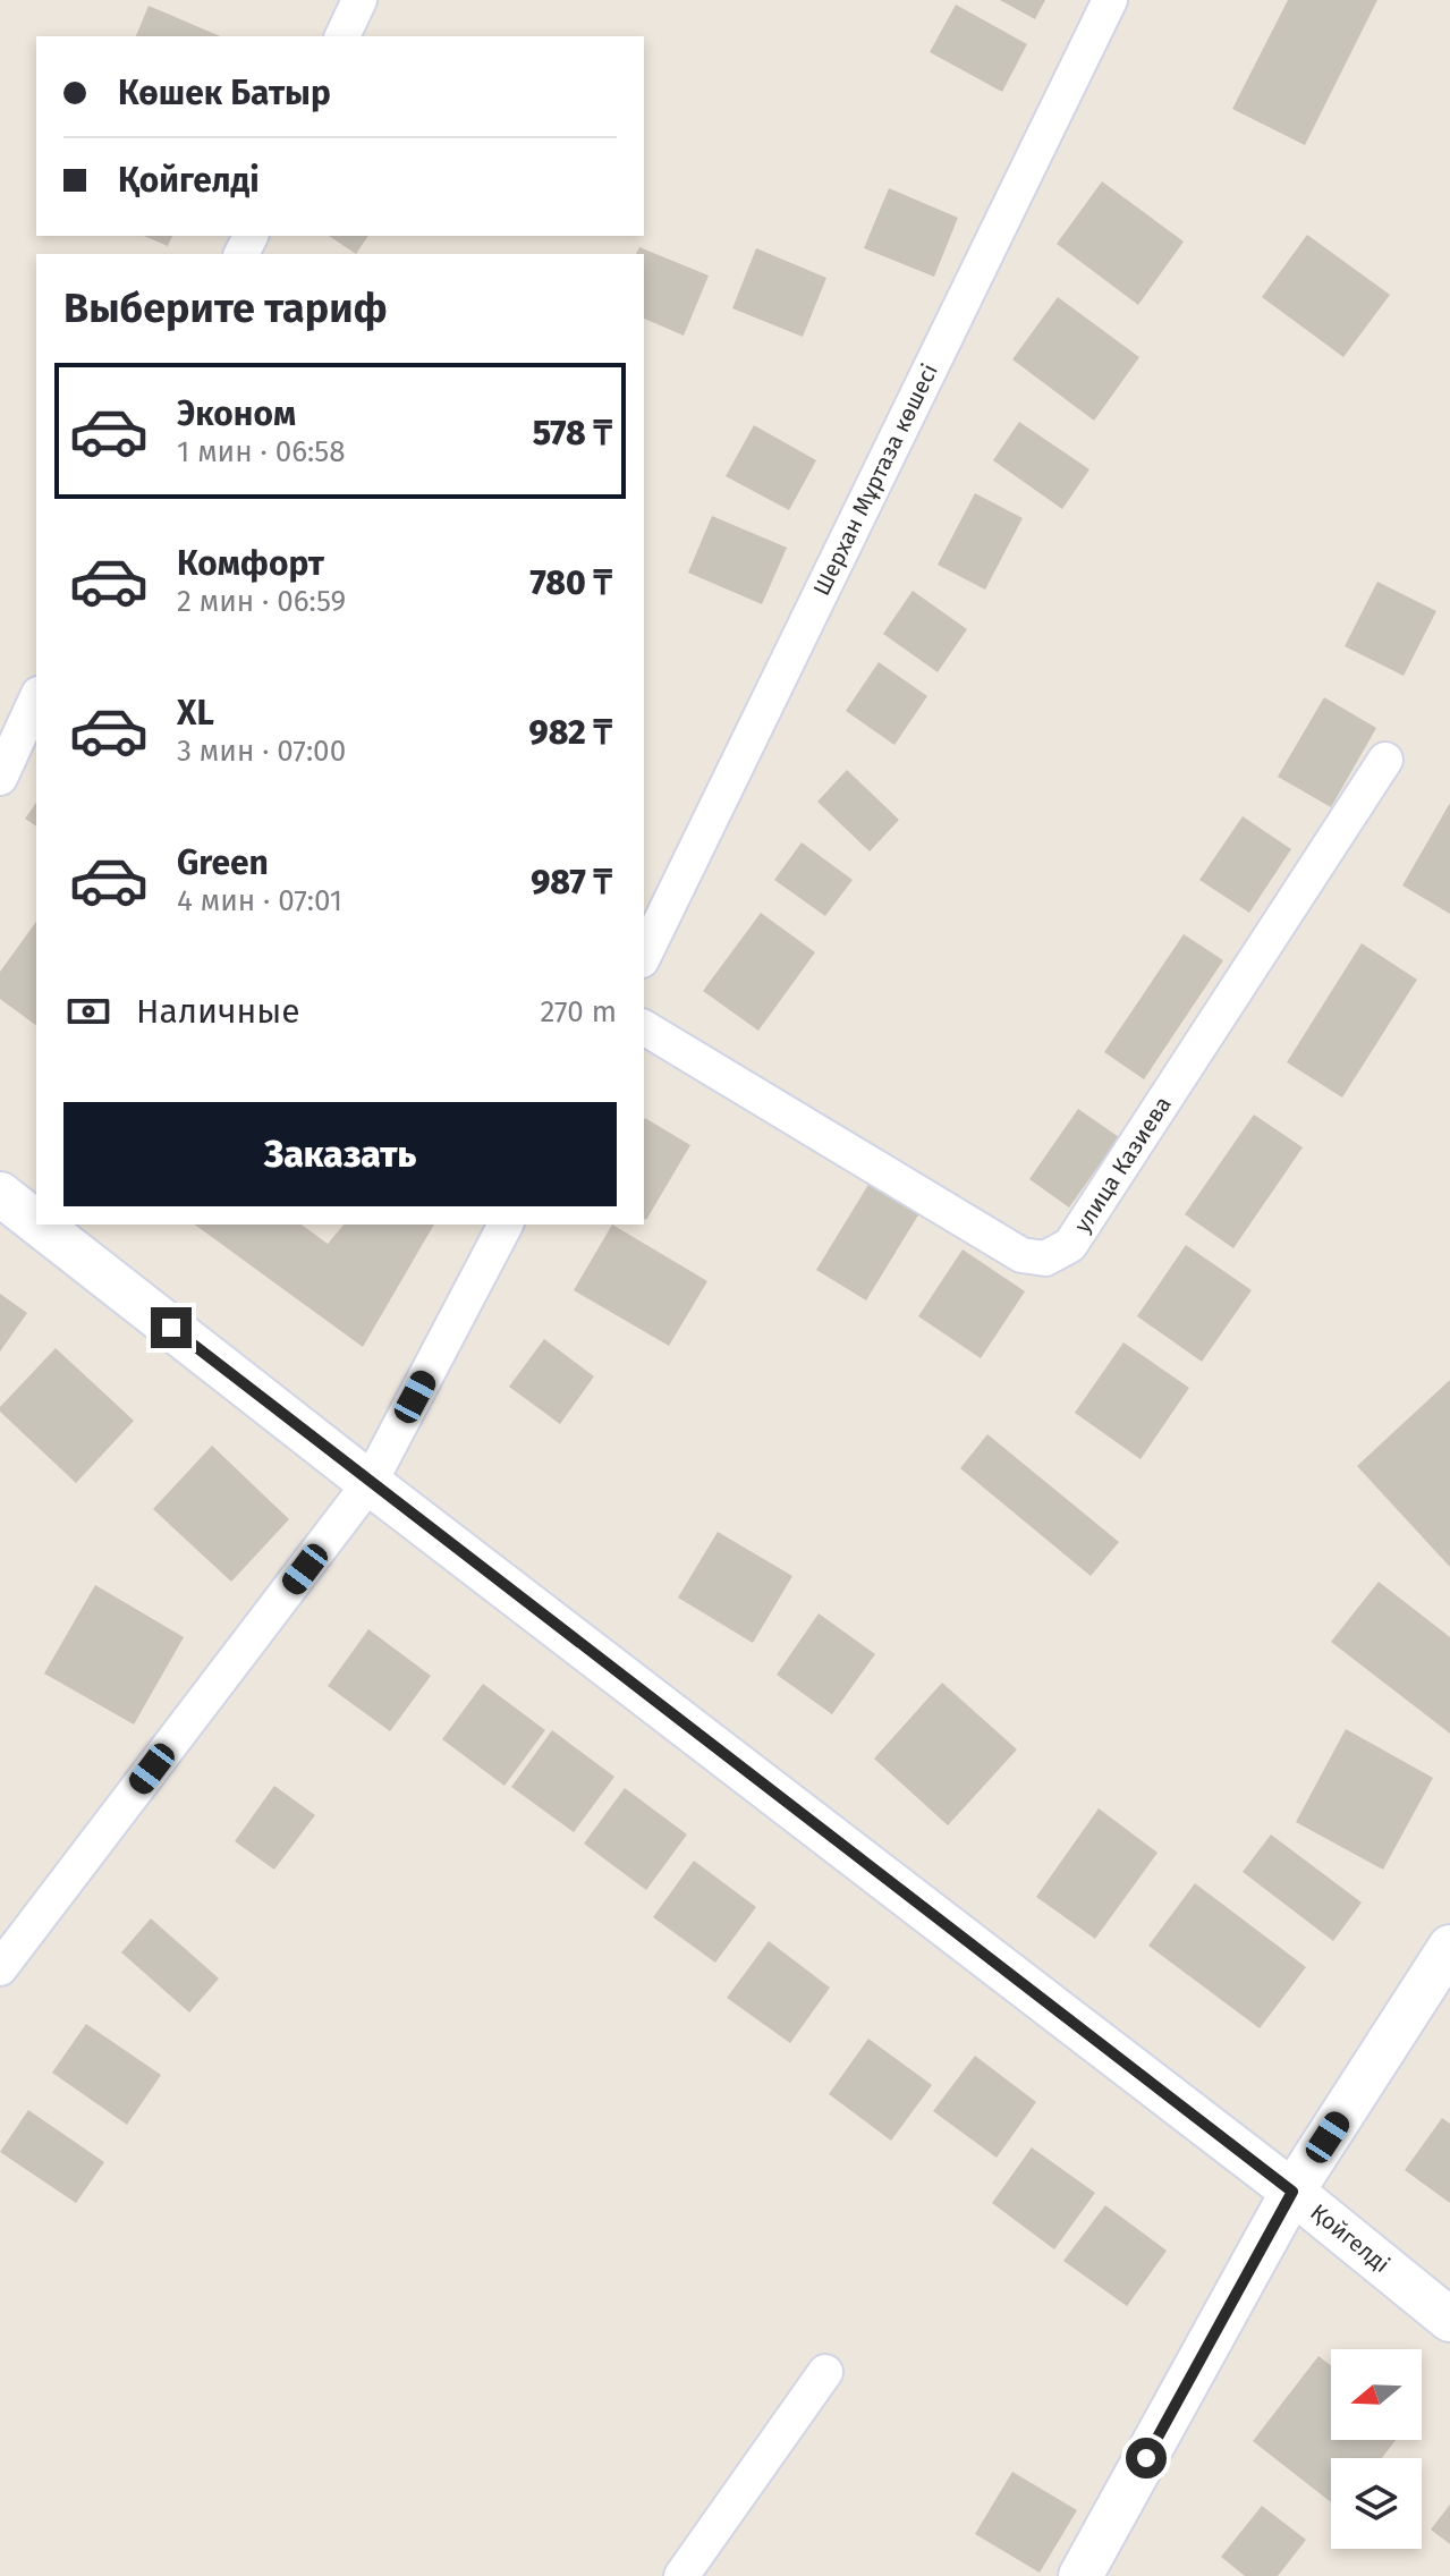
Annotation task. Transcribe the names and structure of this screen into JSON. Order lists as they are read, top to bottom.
{
  "streets": {
    "street": ["Шерхан Мұртаза көшесі", "улица Казиева", "Қойгелді"]
  },
  "north": "left",
  "page": {
    "banner": ["Көшек Батыр", "Қойгелді"],
    "heading": "Выберите тариф",
    "list": [
      {
        "name": "Эконом",
        "note": "1 мин · 06:58",
        "value": "578 ₸"
      },
      {
        "name": "Комфорт",
        "note": "2 мин · 06:59",
        "value": "780 ₸"
      },
      {
        "name": "XL",
        "note": "3 мин · 07:00",
        "value": "982 ₸"
      },
      {
        "name": "Green",
        "note": "4 мин · 07:01",
        "value": "987 ₸"
      }
    ],
    "pay": ["Наличные", "270 m"],
    "buttons": "Заказать"
  }
}
